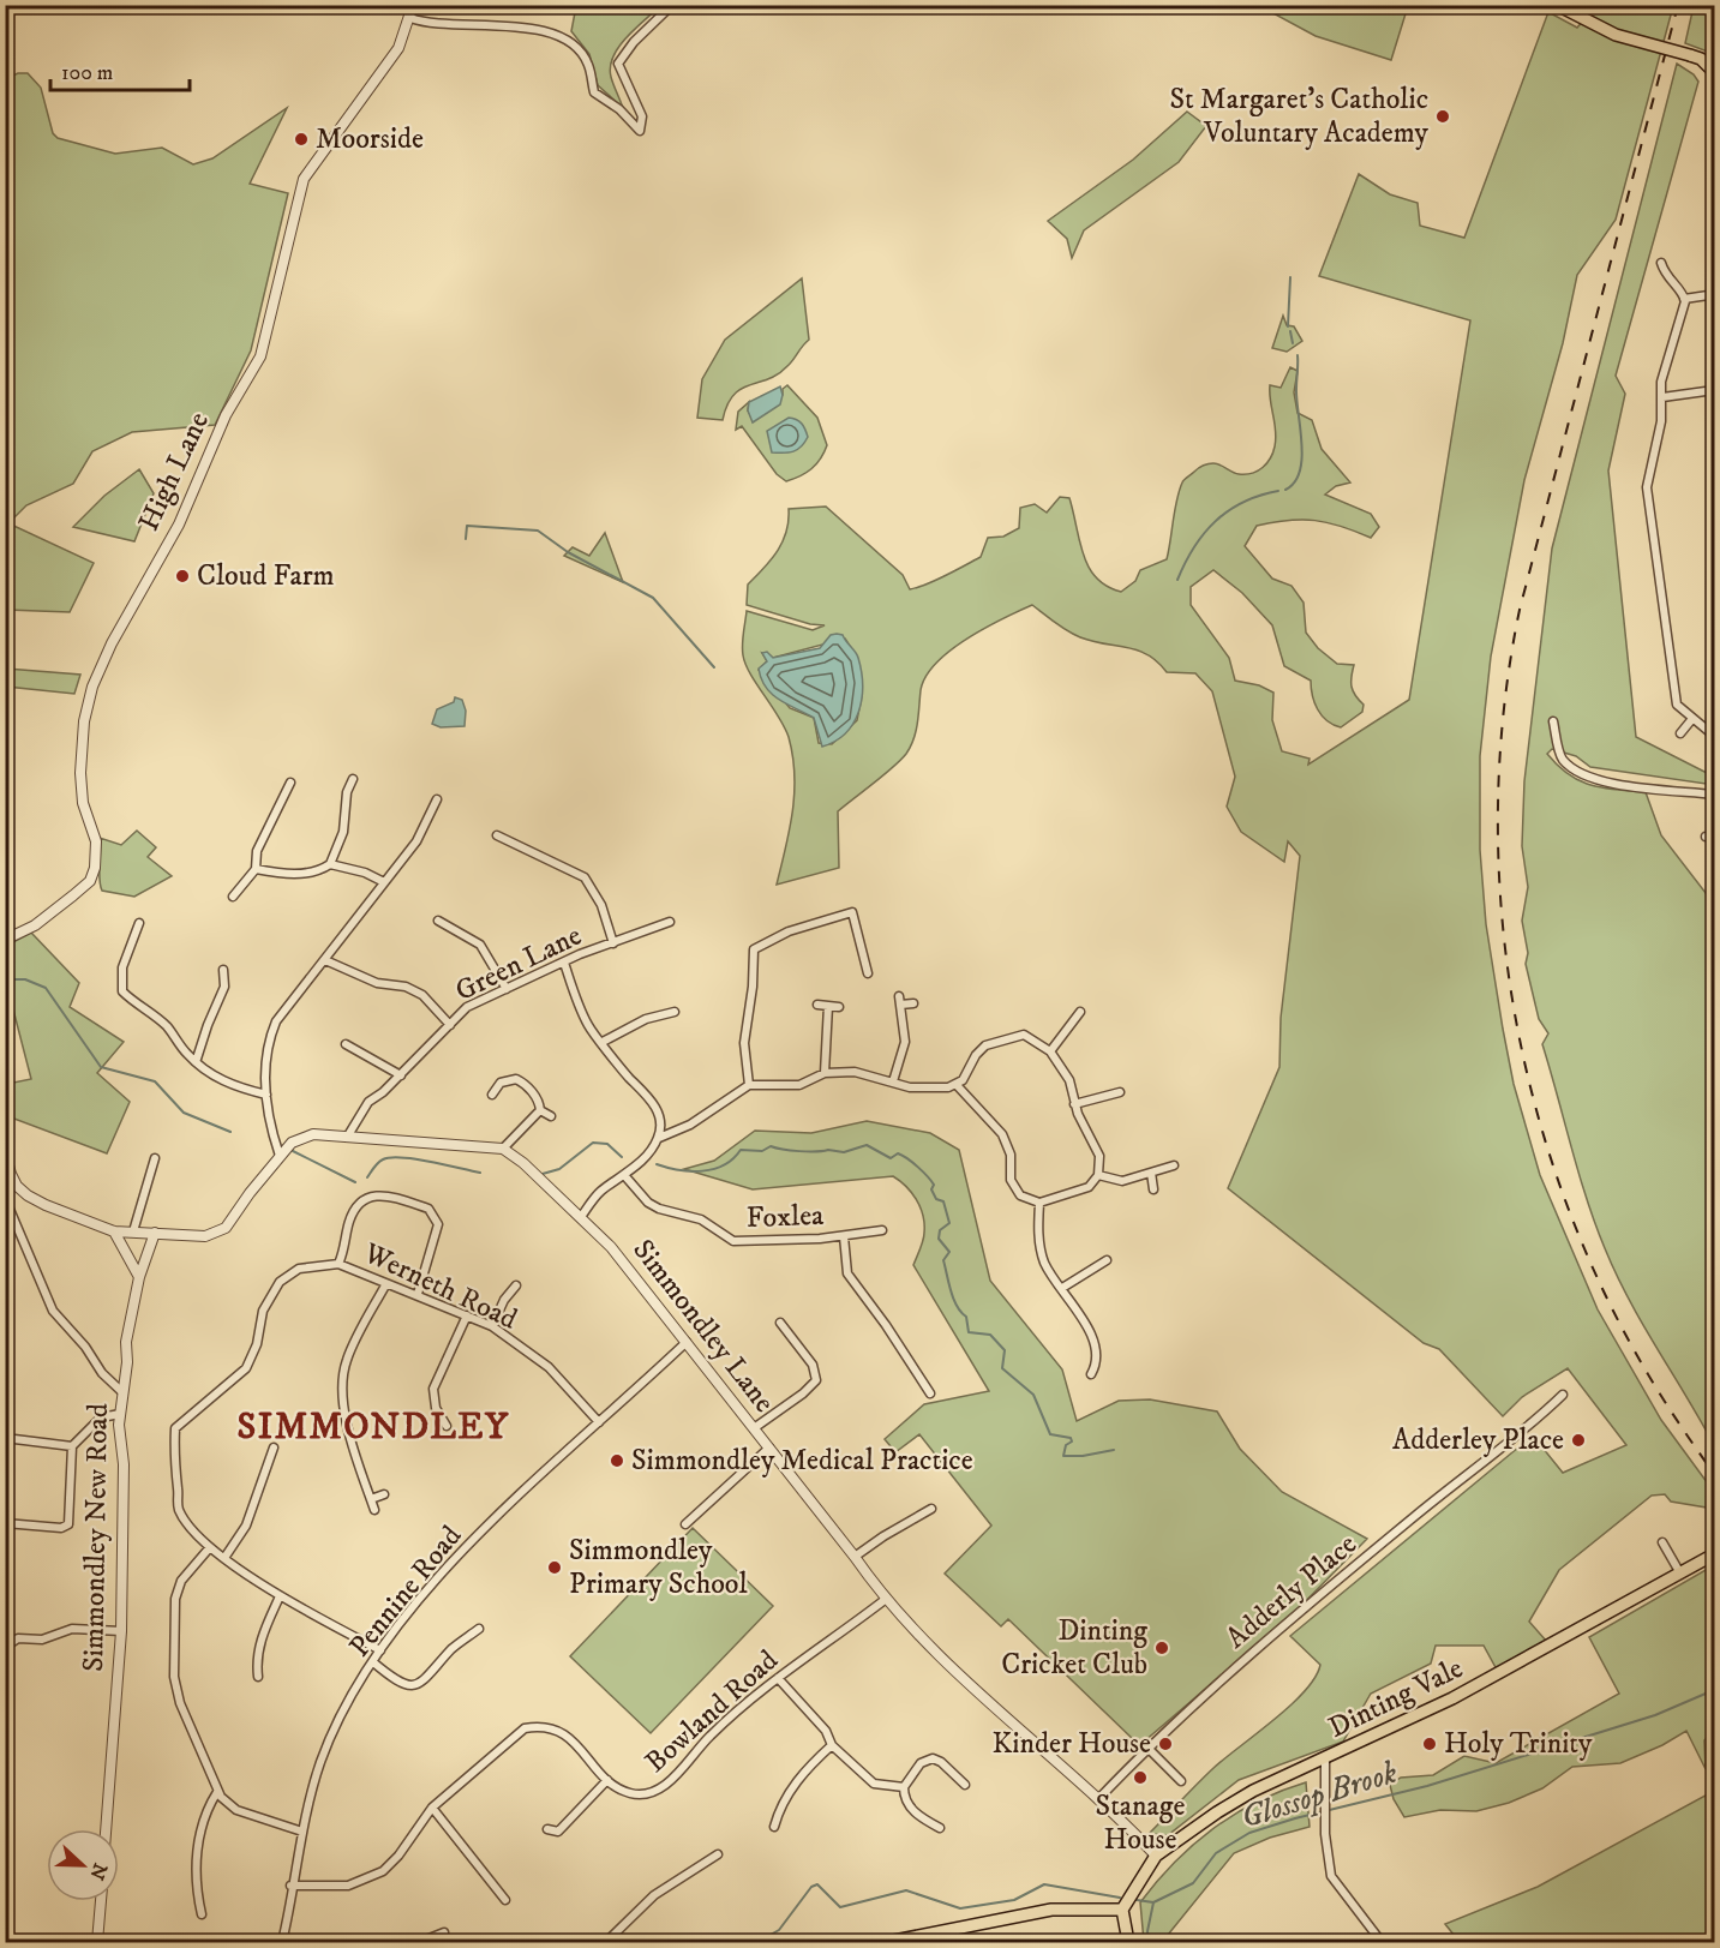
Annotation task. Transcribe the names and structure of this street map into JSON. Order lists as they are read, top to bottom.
{
  "streets": {
    "main road": ["Dinting Vale"],
    "street": [
      "High Lane",
      "Green Lane",
      "Foxlea",
      "Werneth Road",
      "Simmondley Lane",
      "Simmondley New Road",
      "Pennine Road",
      "Adderly Place",
      "Bowland Road"
    ]
  },
  "crossings": [
    ["Werneth Road", "Pennine Road"],
    ["Simmondley Lane", "Pennine Road"],
    ["Simmondley Lane", "Adderly Place"],
    ["Simmondley Lane", "Dinting Vale"],
    ["Simmondley Lane", "Bowland Road"],
    ["Pennine Road", "Bowland Road"]
  ],
  "districts": ["SIMMONDLEY"],
  "water": ["Glossop Brook"],
  "places": [
    "St Margaret's Catholic Voluntary Academy",
    "Moorside",
    "Cloud Farm",
    "Adderley Place",
    "Simmondley Medical Practice",
    "Simmondley Primary School",
    "Dinting Cricket Club",
    "Kinder House",
    "Holy Trinity",
    "Stanage House"
  ],
  "scale_bar": "100 m",
  "north": "right"
}
